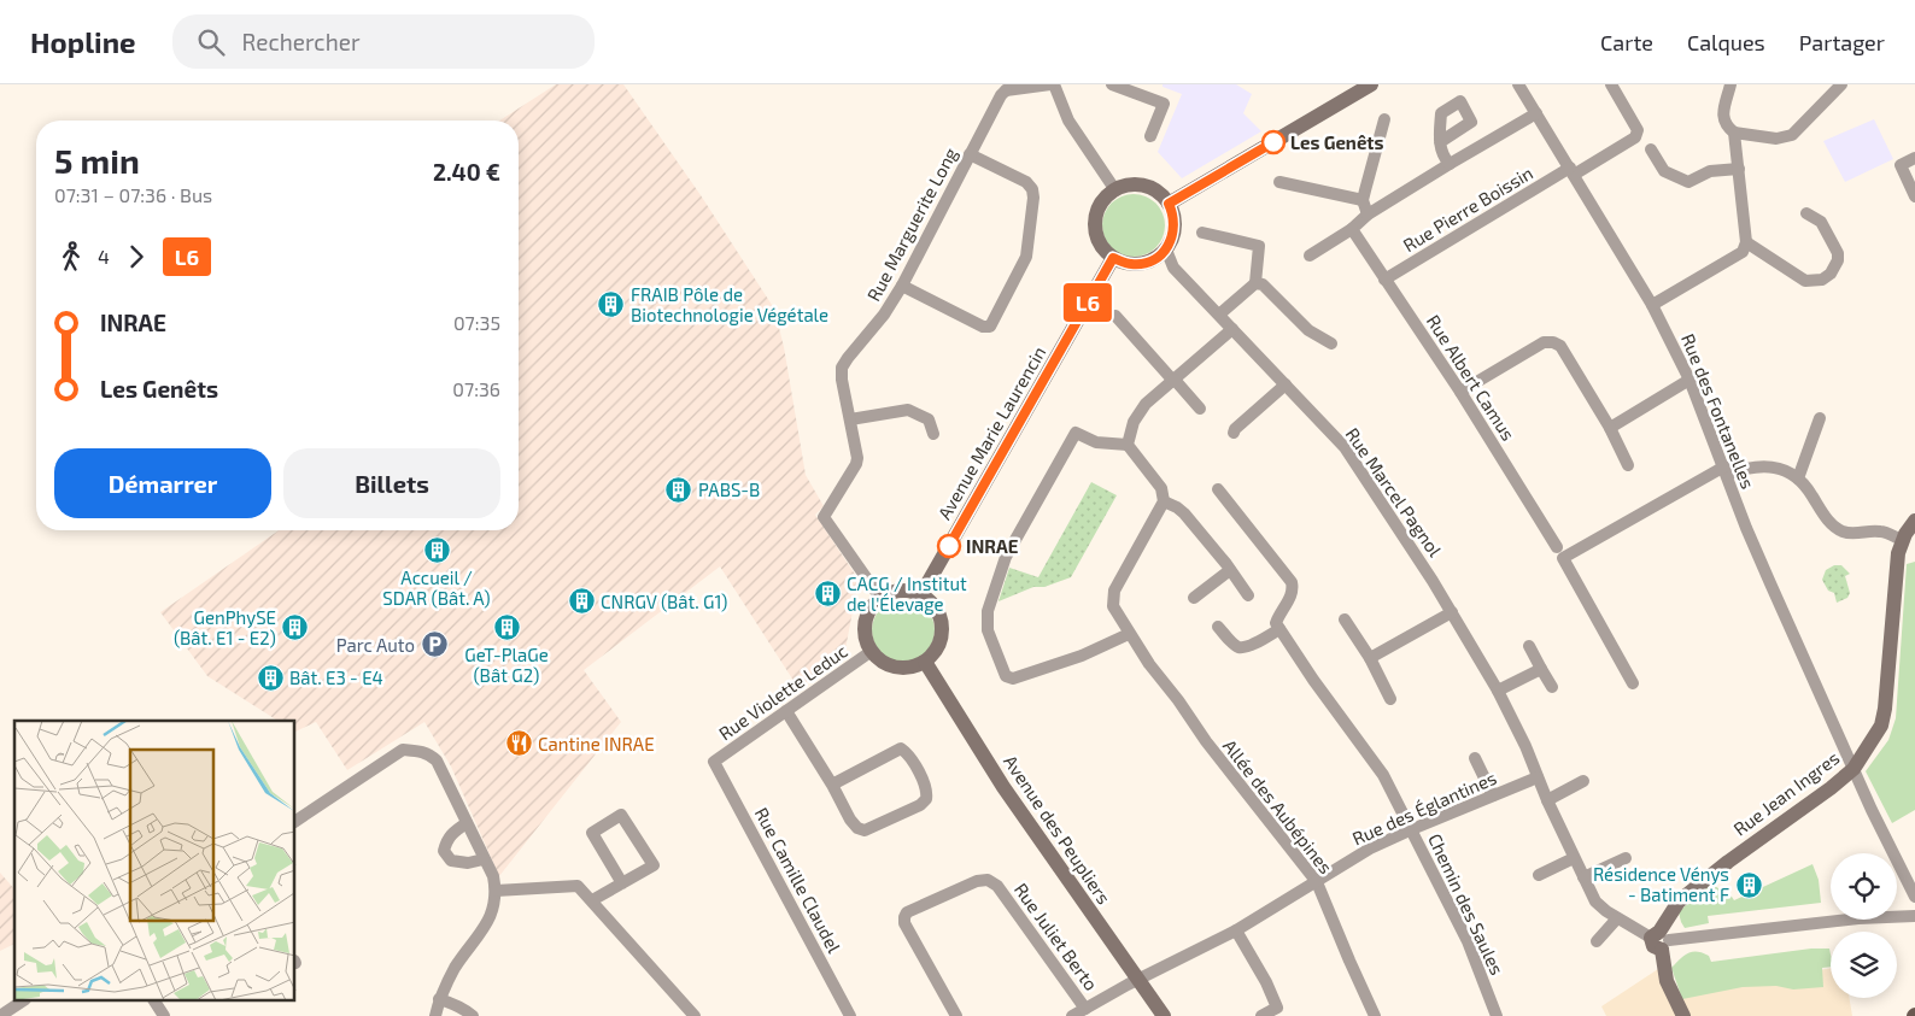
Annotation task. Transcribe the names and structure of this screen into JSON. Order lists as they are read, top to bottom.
{
  "streets": {
    "street": [
      "Rue Pierre Boissin",
      "Rue Marguerite Long",
      "Rue Albert Camus",
      "Rue des Fontanelles",
      "Avenue Marie Laurencin",
      "Rue Marcel Pagnol",
      "Rue Violette Leduc",
      "Rue Jean Ingres",
      "Allée des Aubépines",
      "Rue des Églantines",
      "Avenue des Peupliers",
      "Rue Camille Claudel",
      "Chemin des Saules",
      "Rue Juliet Berto"
    ]
  },
  "crossings": [
    ["Rue Pierre Boissin", "Rue Albert Camus"],
    ["Rue Pierre Boissin", "Rue des Fontanelles"],
    ["Rue Marguerite Long", "Avenue Marie Laurencin"],
    ["Rue Marguerite Long", "Rue Violette Leduc"],
    ["Rue Marguerite Long", "Avenue des Peupliers"],
    ["Rue des Fontanelles", "Rue Jean Ingres"],
    ["Avenue Marie Laurencin", "Rue Marcel Pagnol"],
    ["Avenue Marie Laurencin", "Rue Violette Leduc"],
    ["Avenue Marie Laurencin", "Avenue des Peupliers"],
    ["Rue Marcel Pagnol", "Rue Jean Ingres"],
    ["Rue Marcel Pagnol", "Rue des Églantines"],
    ["Rue Violette Leduc", "Avenue des Peupliers"],
    ["Rue Violette Leduc", "Rue Camille Claudel"],
    ["Allée des Aubépines", "Rue des Églantines"],
    ["Rue des Églantines", "Avenue des Peupliers"],
    ["Rue des Églantines", "Chemin des Saules"],
    ["Rue des Églantines", "Rue Juliet Berto"]
  ],
  "places": {
    "other": ["Les Genêts", "INRAE"],
    "building": [
      "FRAIB Pôle de Biotechnologie Végétale",
      "PABS-B",
      "Accueil / SDAR (Bât. A)",
      "CACG / Institut de l'Élevage",
      "CNRGV (Bât. G1)",
      "GeT-PlaGe (Bât G2)",
      "GenPhySE (Bât. E1 - E2)",
      "Bât. E3 - E4",
      "Résidence Vénys - Batiment F"
    ],
    "parking": ["Parc Auto"],
    "restaurant": ["Cantine INRAE"]
  },
  "lines": ["bus line L6"],
  "page": {
    "header": "Hopline",
    "search": "Rechercher",
    "nav": ["Carte", "Calques", "Partager"],
    "on_map": "L6",
    "heading": ["5 min", "07:31 – 07:36 · Bus", "2.40 €"],
    "legs": ["4", "L6"],
    "list": [
      {
        "name": "INRAE",
        "value": "07:35"
      },
      {
        "name": "Les Genêts",
        "value": "07:36"
      }
    ],
    "buttons": ["Démarrer", "Billets"]
  }
}
